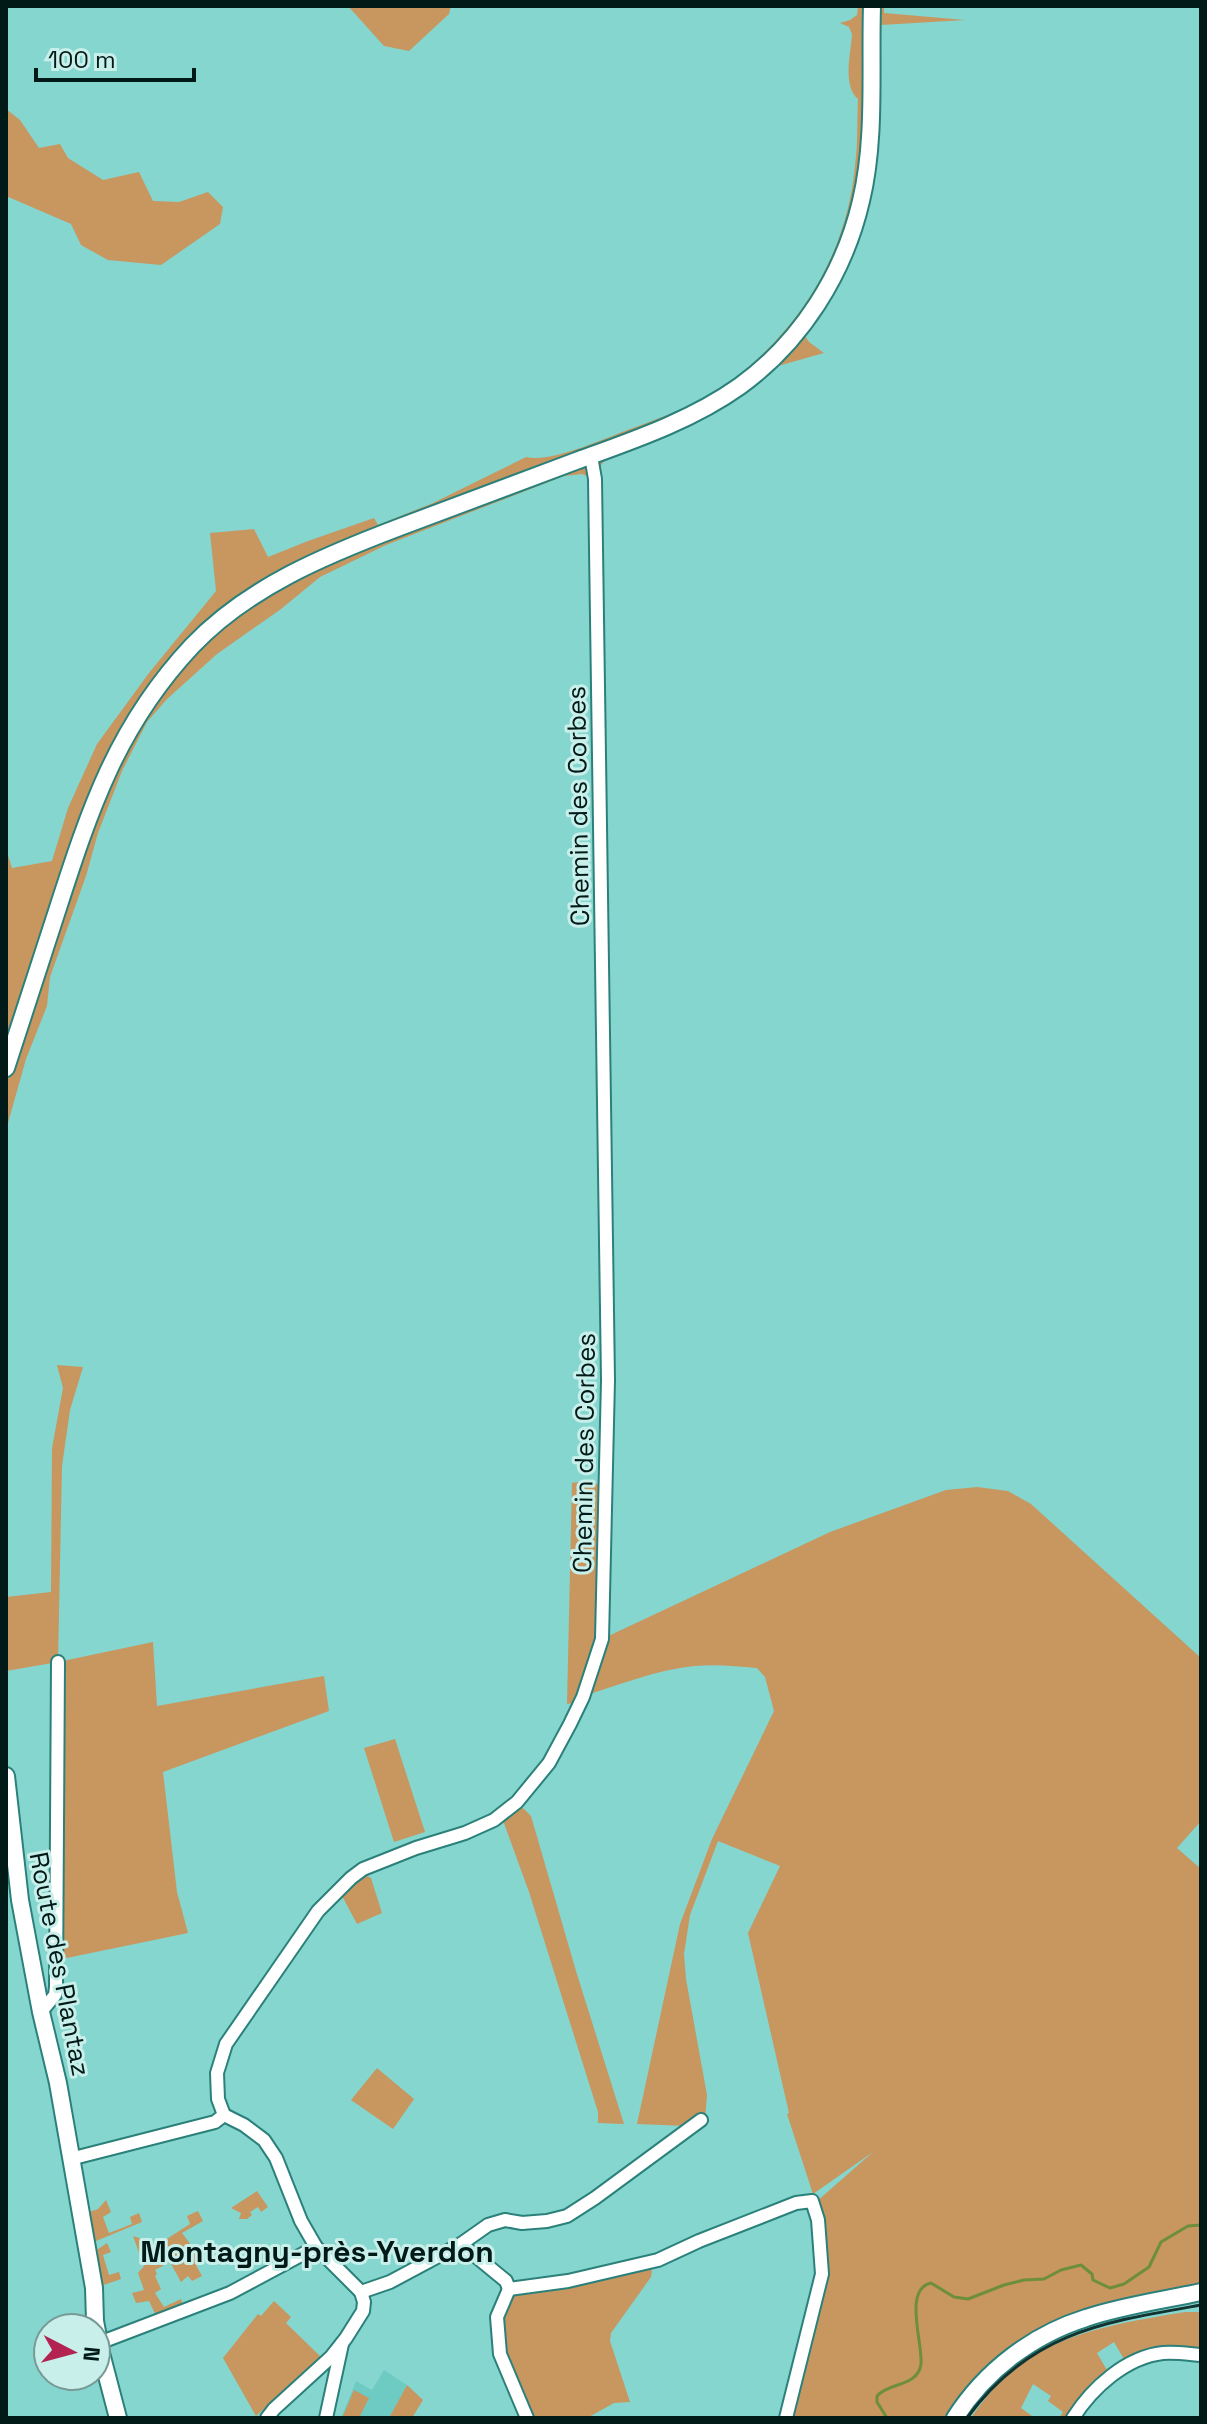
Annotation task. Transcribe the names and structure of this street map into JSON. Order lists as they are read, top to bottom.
{
  "streets": {
    "main road": ["Route des Plantaz"],
    "street": ["Chemin des Corbes"]
  },
  "districts": ["Montagny-près-Yverdon"],
  "scale_bar": "100 m",
  "north": "right"
}
